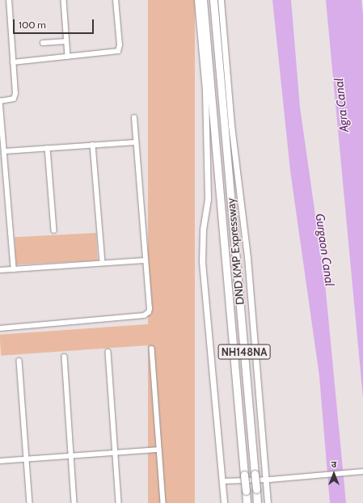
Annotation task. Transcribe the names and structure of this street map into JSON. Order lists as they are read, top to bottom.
{
  "streets": {
    "highway": ["DND KMP Expressway", "NH148NA"]
  },
  "water": ["Agra Canal", "Gurgaon Canal"],
  "scale_bar": "100 m",
  "north": "top"
}
